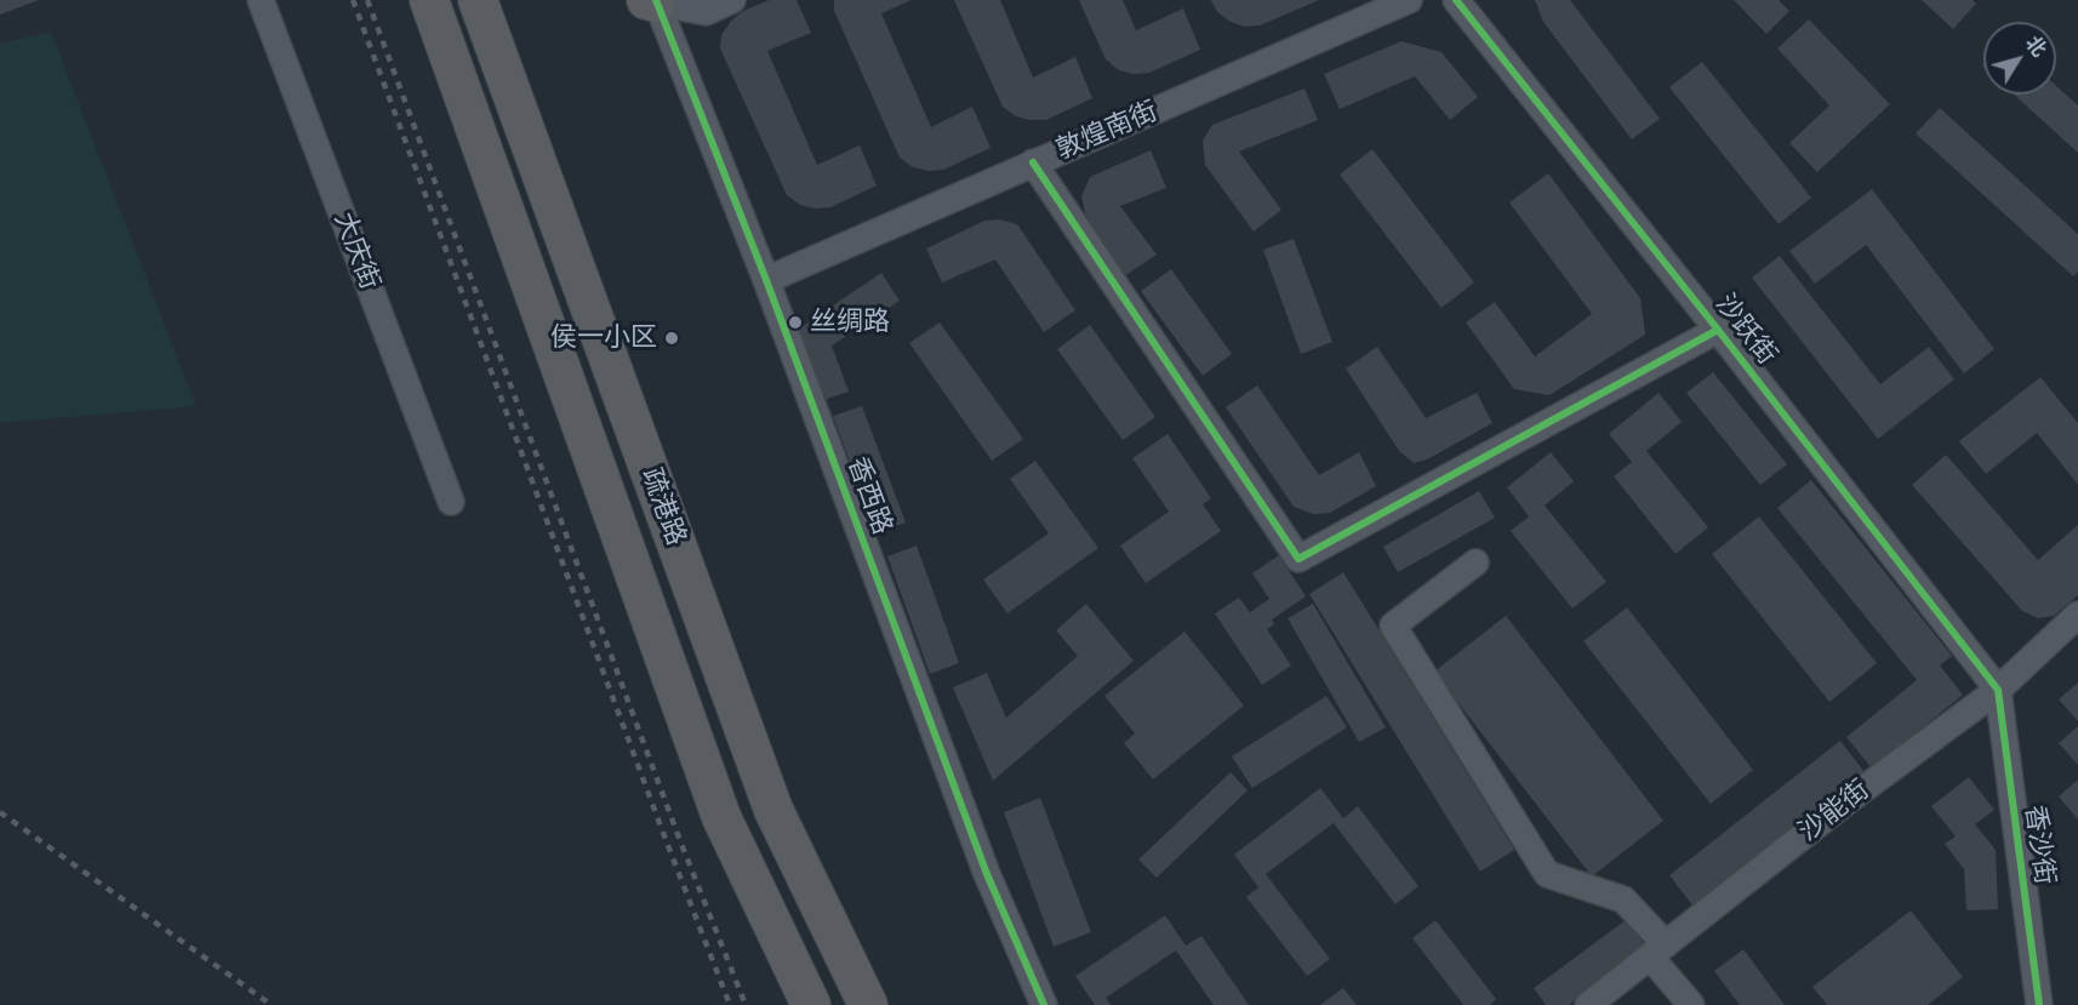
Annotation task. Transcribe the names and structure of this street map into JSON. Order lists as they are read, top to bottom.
{
  "streets": {
    "highway": ["疏港路"],
    "street": [
      "敦煌南街",
      "大庆街",
      "沙跃街",
      "香西路",
      "沙能街",
      "香沙街"
    ]
  },
  "crossings": [
    ["敦煌南街", "香西路"],
    ["沙跃街", "沙能街"],
    ["沙跃街", "香沙街"],
    ["沙能街", "香沙街"]
  ],
  "places": ["丝绸路", "侯一小区"],
  "north": "top right"
}
